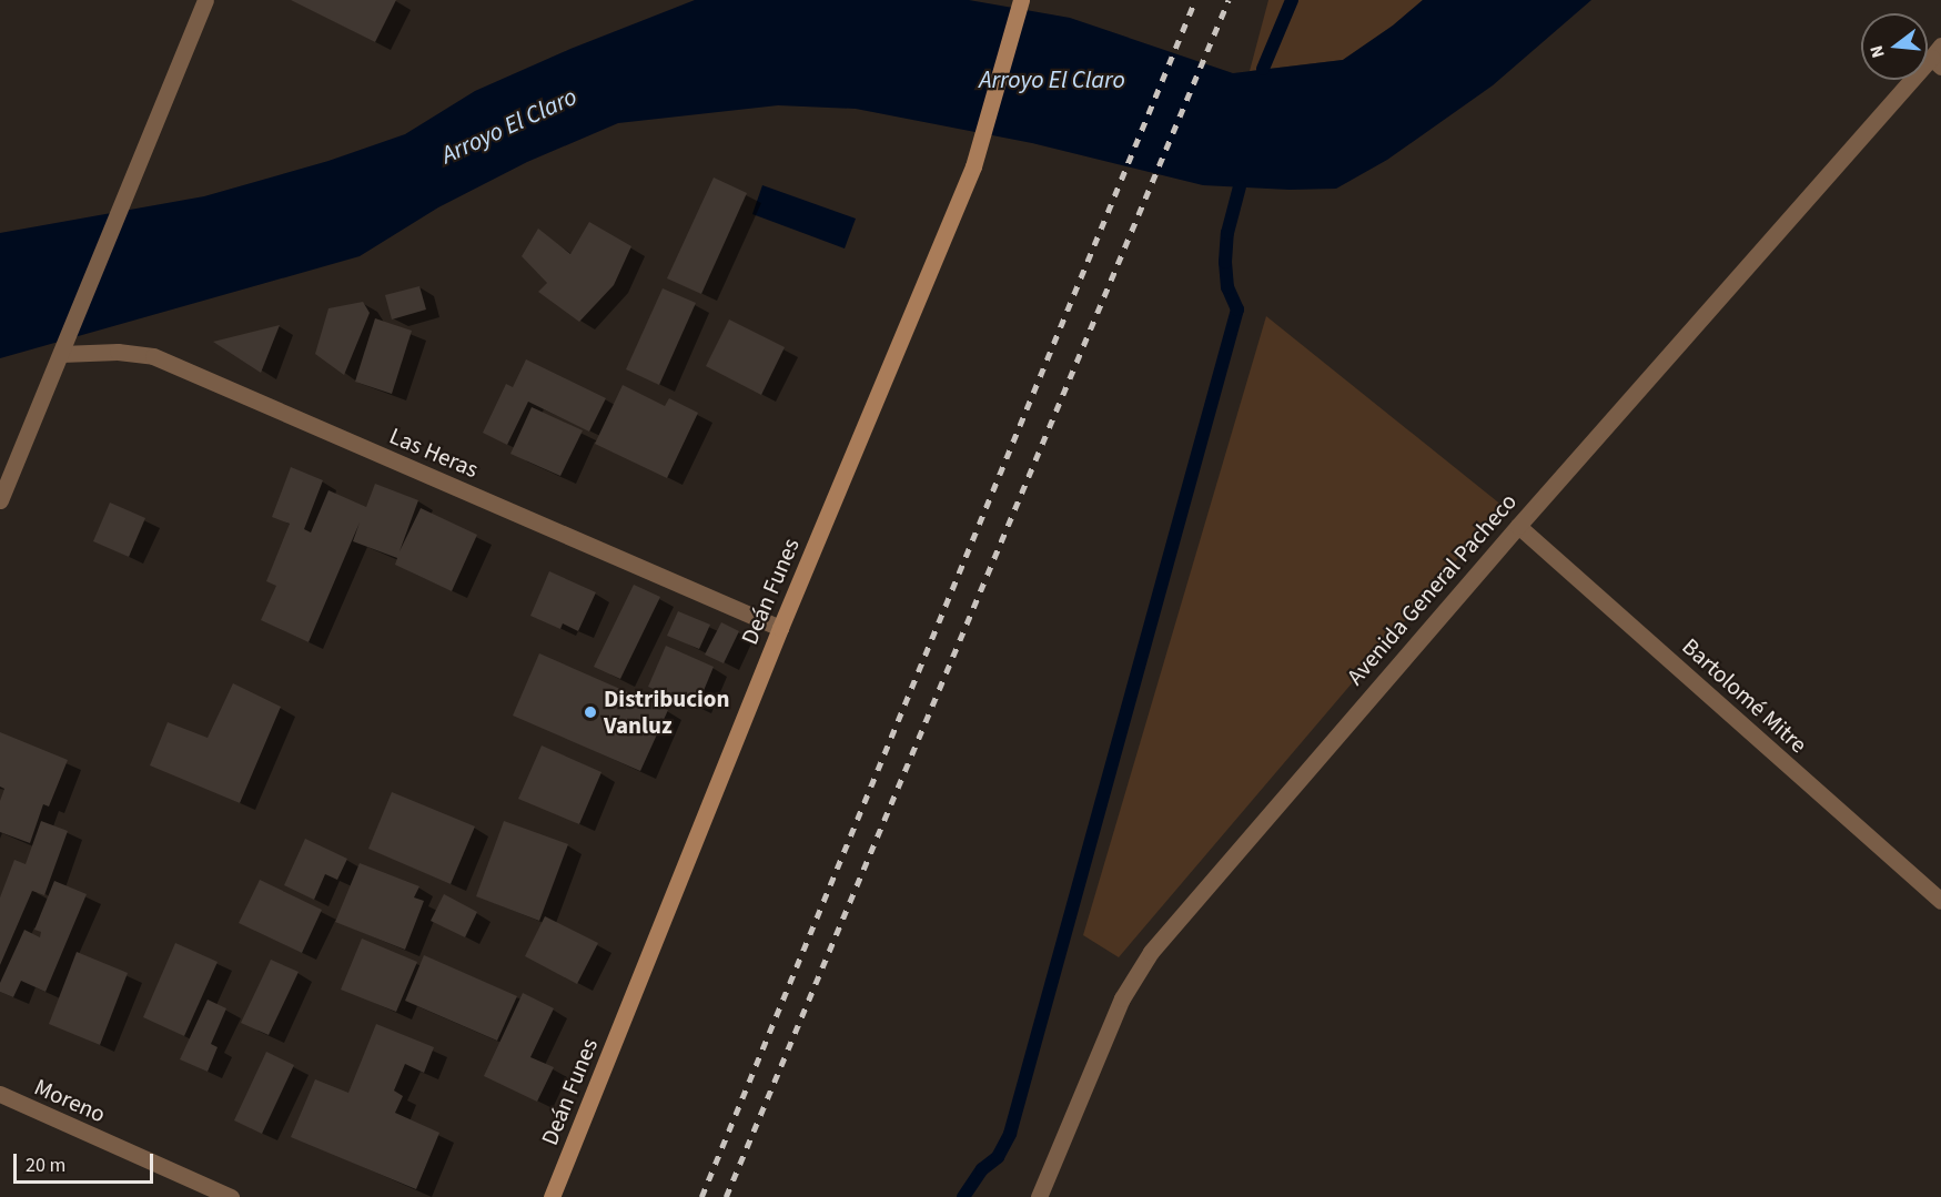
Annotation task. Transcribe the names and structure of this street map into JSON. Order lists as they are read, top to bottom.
{
  "streets": {
    "main road": ["Deán Funes"],
    "street": [
      "Las Heras",
      "Avenida General Pacheco",
      "Bartolomé Mitre",
      "Moreno"
    ]
  },
  "crossings": [
    ["Las Heras", "Deán Funes"],
    ["Avenida General Pacheco", "Bartolomé Mitre"]
  ],
  "water": ["Arroyo El Claro"],
  "places": ["Distribucion Vanluz"],
  "scale_bar": "20 m",
  "north": "left"
}
